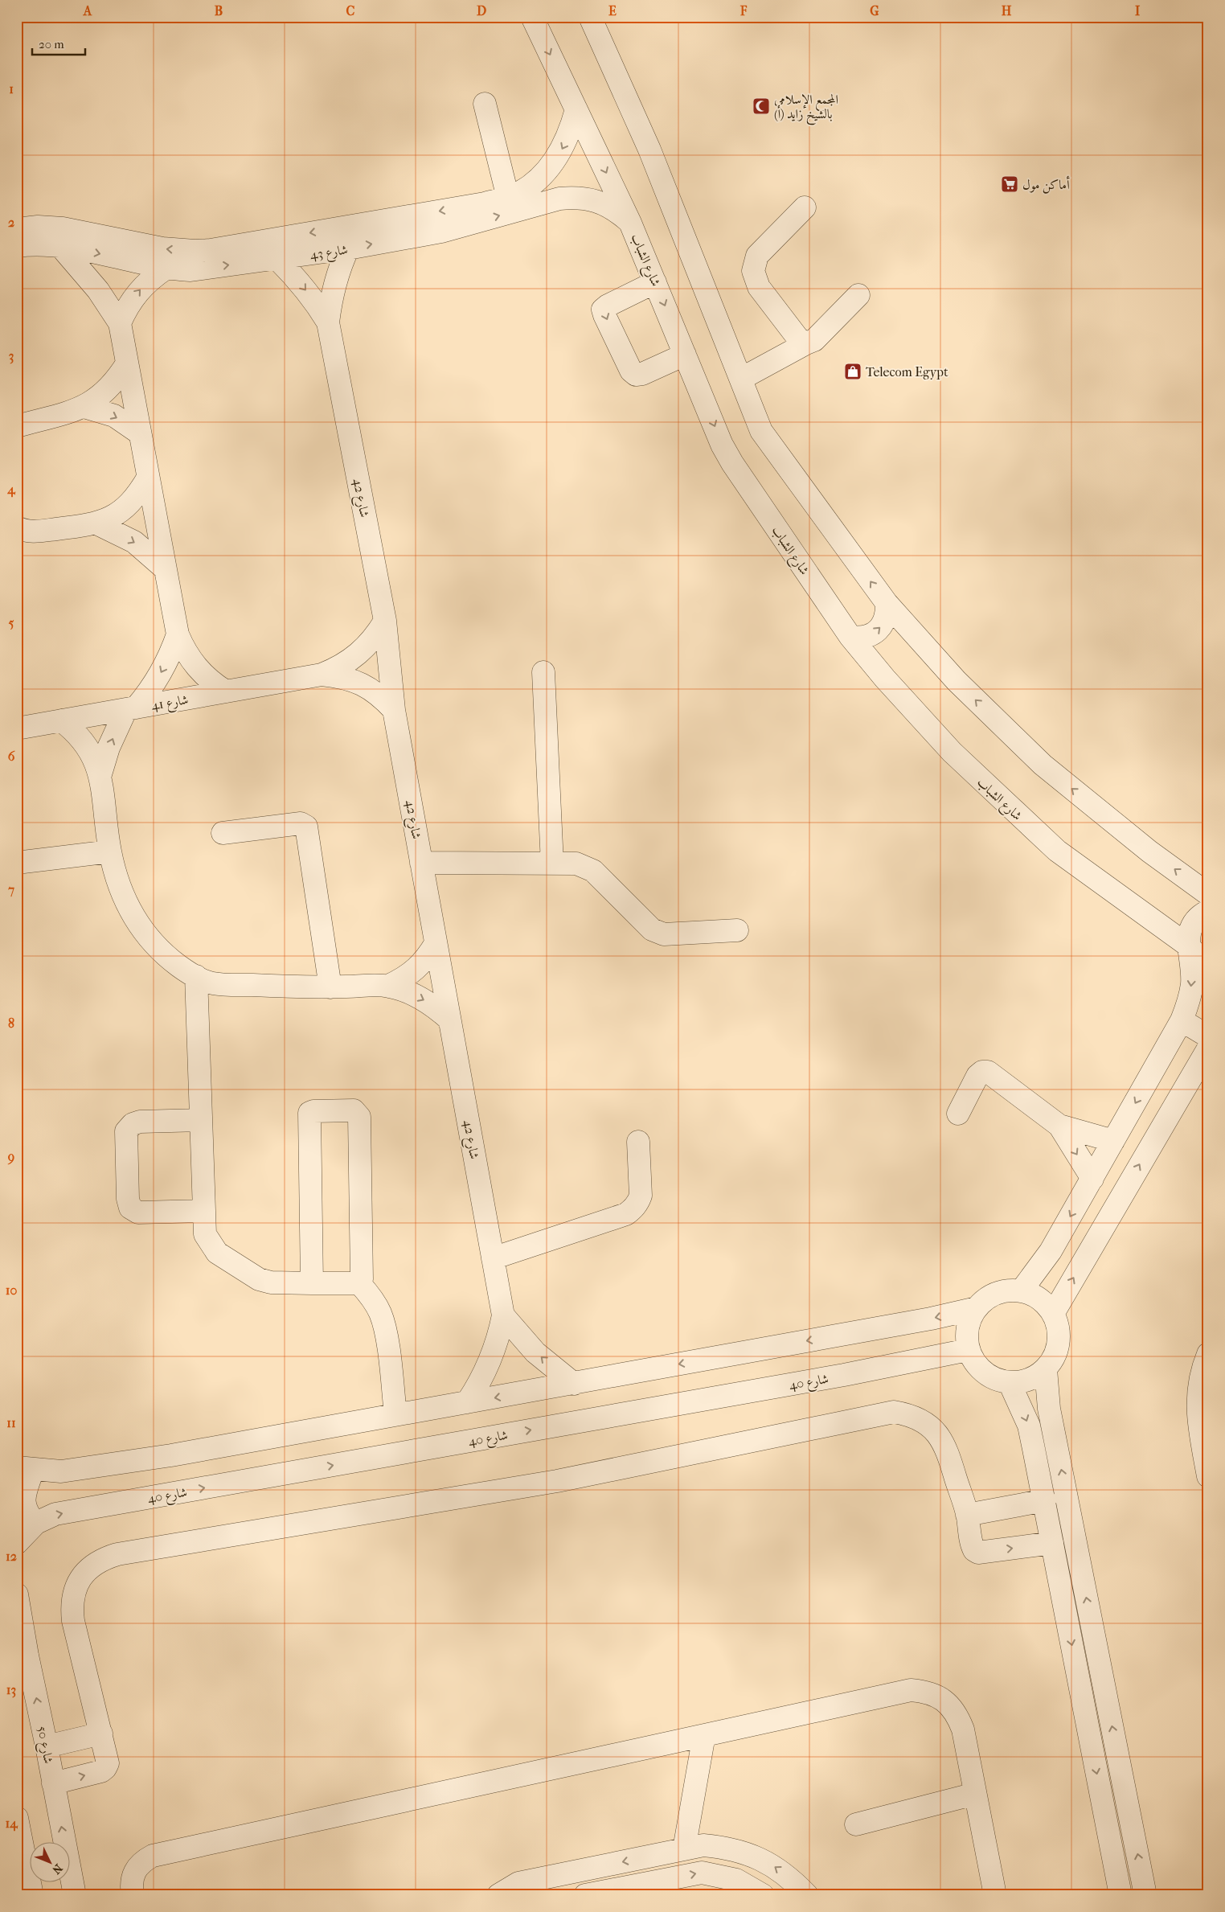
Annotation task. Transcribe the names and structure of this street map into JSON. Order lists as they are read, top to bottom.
{
  "streets": {
    "street": [
      "شارع 43",
      "شارع الشباب",
      "شارع 42",
      "شارع 41",
      "شارع 40",
      "شارع 50"
    ]
  },
  "crossings": [
    ["شارع 43", "شارع الشباب"],
    ["شارع 43", "شارع 42"],
    ["شارع 42", "شارع 41"]
  ],
  "places": {
    "mosque": ["المجمع الإسلامي (أ) بالشيخ زايد"],
    "supermarket": ["أماكن مول"],
    "shop": ["Telecom Egypt"]
  },
  "scale_bar": "20 m",
  "north": "bottom right",
  "grid": {
    "columns": [
      "A",
      "B",
      "C",
      "D",
      "E",
      "F",
      "G",
      "H",
      "I"
    ],
    "rows": [
      "1",
      "2",
      "3",
      "4",
      "5",
      "6",
      "7",
      "8",
      "9",
      "10",
      "11",
      "12",
      "13",
      "14"
    ]
  }
}
